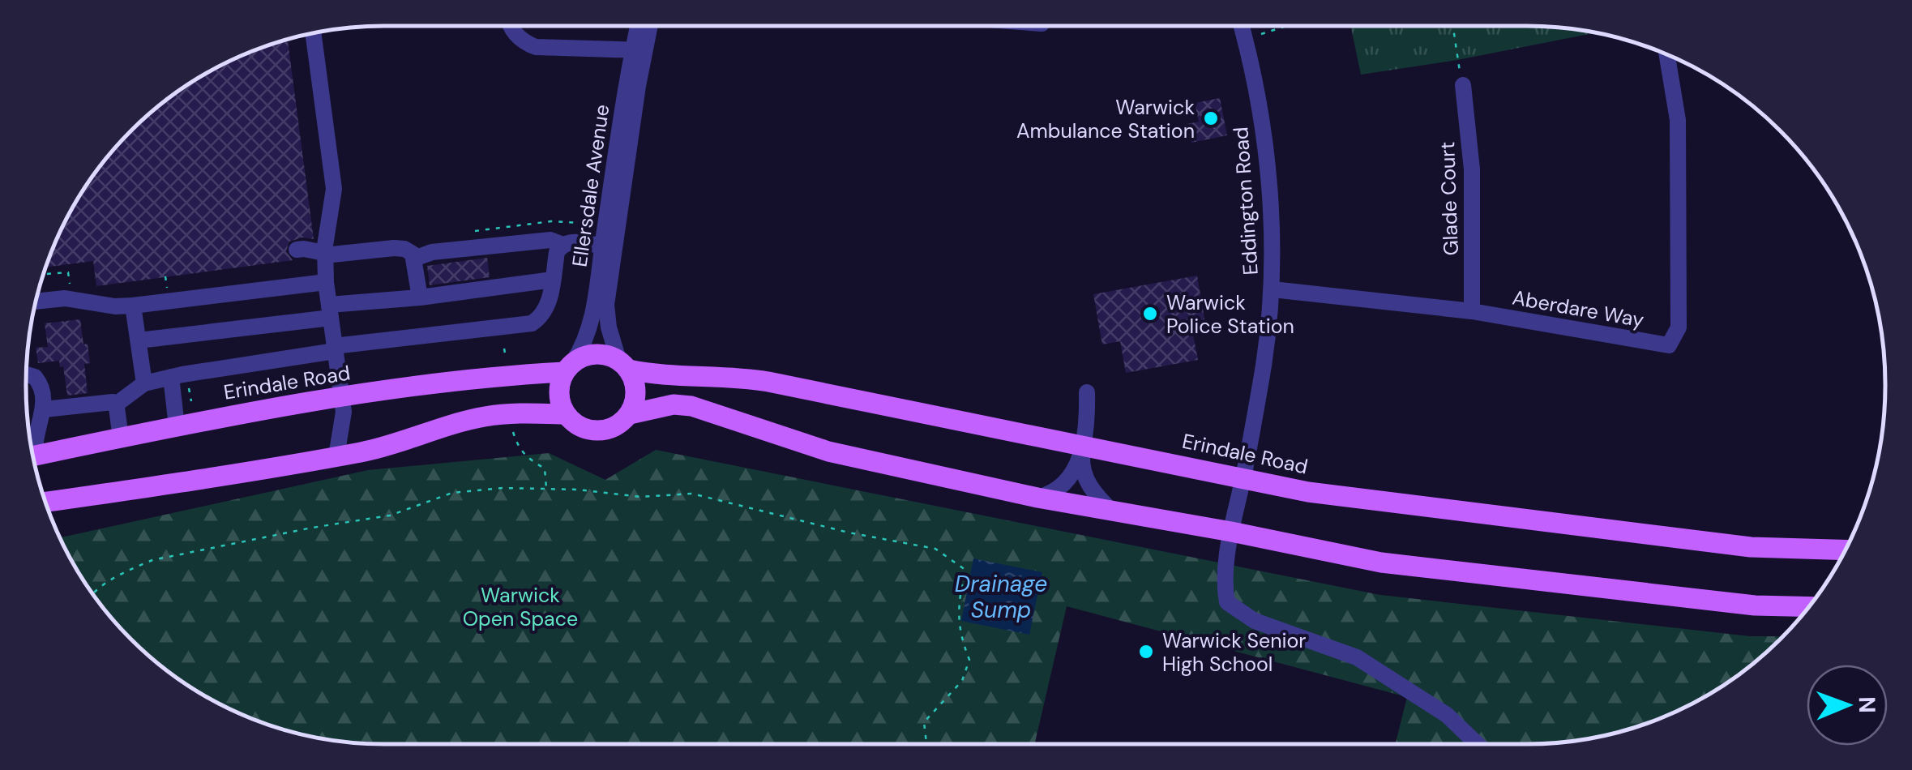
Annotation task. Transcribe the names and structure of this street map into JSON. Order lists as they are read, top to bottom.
{
  "streets": {
    "main road": ["Erindale Road"],
    "street": [
      "Ellersdale Avenue",
      "Glade Court",
      "Eddington Road",
      "Aberdare Way"
    ]
  },
  "crossings": [
    ["Ellersdale Avenue", "Erindale Road"],
    ["Glade Court", "Aberdare Way"],
    ["Eddington Road", "Aberdare Way"],
    ["Eddington Road", "Erindale Road"]
  ],
  "water": ["Drainage Sump"],
  "parks": ["Warwick Open Space"],
  "places": ["Warwick Ambulance Station", "Warwick Police Station", "Warwick Senior High School"],
  "north": "right"
}
